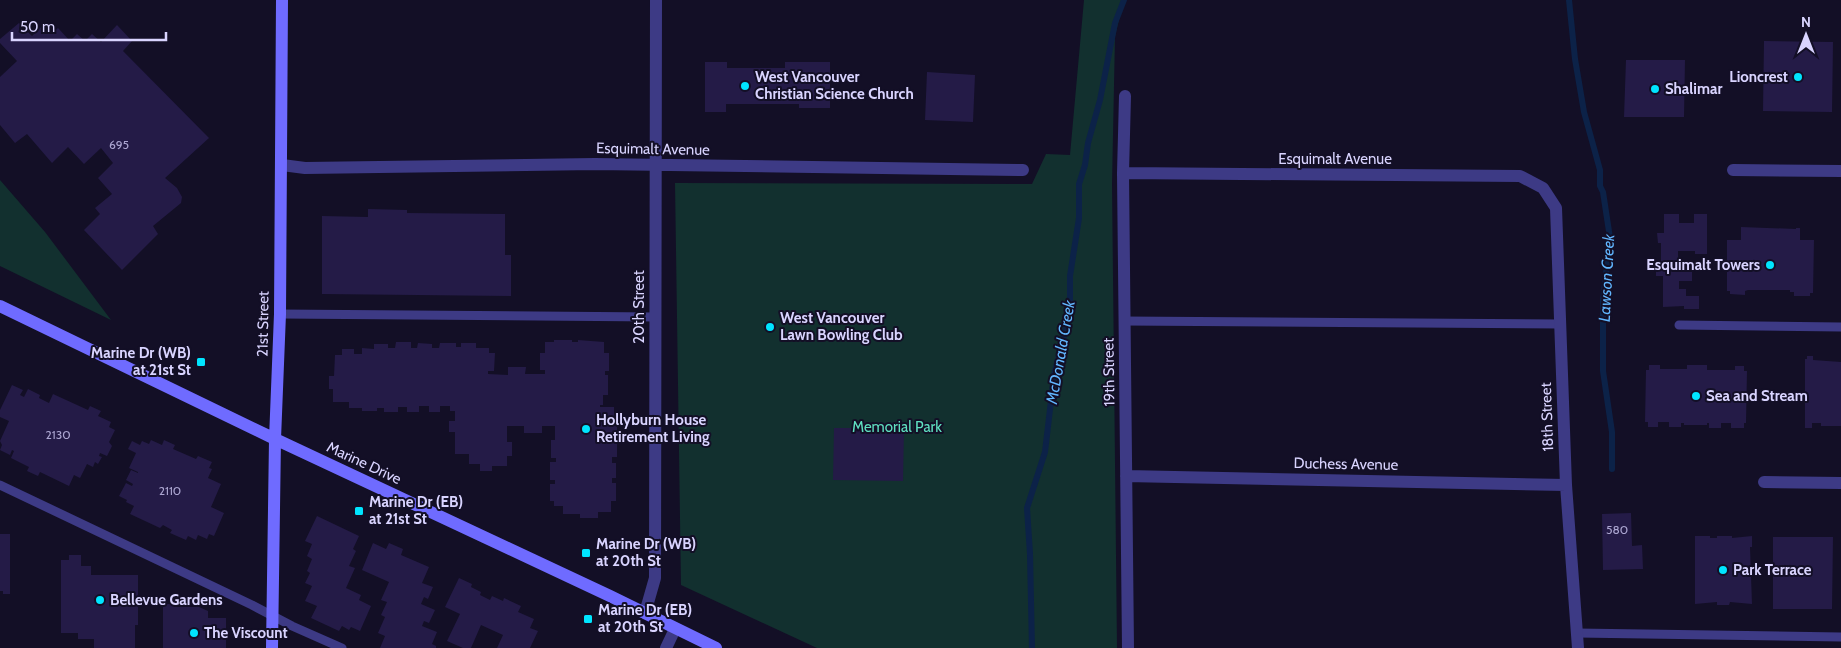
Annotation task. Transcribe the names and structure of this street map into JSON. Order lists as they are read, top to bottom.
{
  "streets": {
    "main road": ["21st Street", "Marine Drive"],
    "street": [
      "Esquimalt Avenue",
      "20th Street",
      "19th Street",
      "18th Street",
      "Duchess Avenue"
    ]
  },
  "crossings": [
    ["Esquimalt Avenue", "20th Street"],
    ["Esquimalt Avenue", "21st Street"],
    ["Esquimalt Avenue", "19th Street"],
    ["Esquimalt Avenue", "18th Street"],
    ["20th Street", "Marine Drive"],
    ["21st Street", "Marine Drive"],
    ["19th Street", "Duchess Avenue"],
    ["18th Street", "Duchess Avenue"]
  ],
  "water": ["Lawson Creek", "McDonald Creek"],
  "parks": ["Memorial Park"],
  "places": {
    "other": [
      "Lioncrest",
      "West Vancouver Christian Science Church",
      "Shalimar",
      "Esquimalt Towers",
      "West Vancouver Lawn Bowling Club",
      "Sea and Stream",
      "Hollyburn House Retirement Living",
      "Park Terrace",
      "Bellevue Gardens",
      "The Viscount"
    ],
    "transit": [
      "Marine Dr (WB) at 21st St",
      "Marine Dr (EB) at 21st St",
      "Marine Dr (WB) at 20th St",
      "Marine Dr (EB) at 20th St"
    ]
  },
  "house_numbers": [
    "695",
    "2130",
    "2110",
    "580"
  ],
  "scale_bar": "50 m",
  "north": "top"
}
